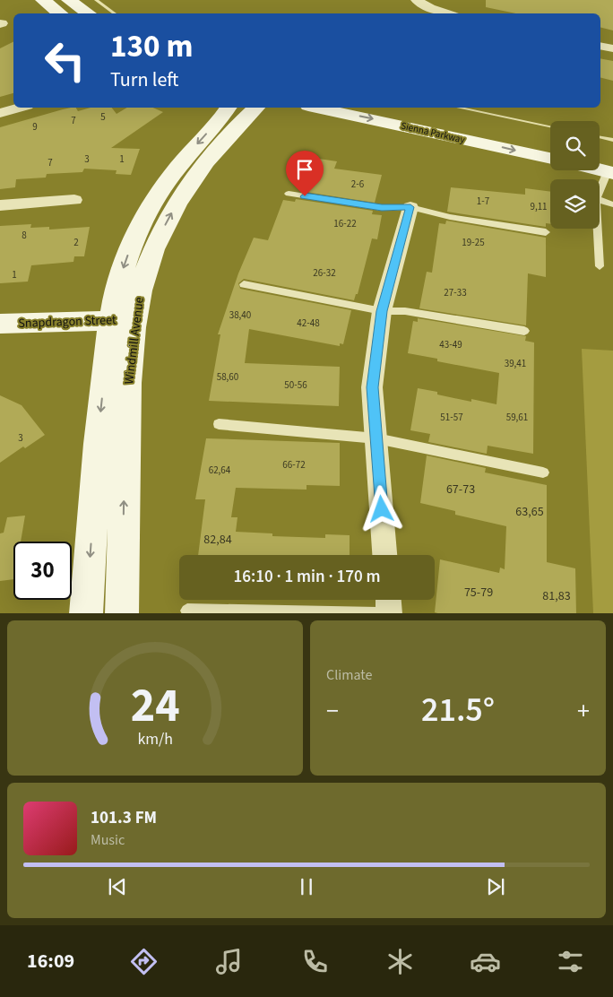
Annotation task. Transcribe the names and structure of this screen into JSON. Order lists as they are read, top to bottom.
{
  "streets": {
    "street": ["Sienna Parkway", "Snapdragon Street", "Windmill Avenue"]
  },
  "crossings": [
    ["Snapdragon Street", "Windmill Avenue"]
  ],
  "house_numbers": [
    "5",
    "7",
    "9",
    "3",
    "1",
    "7",
    "2-6",
    "1-7",
    "9,11",
    "16-22",
    "8",
    "2",
    "19-25",
    "26-32",
    "1",
    "27-33",
    "38,40",
    "42-48",
    "43-49",
    "39,41",
    "58,60",
    "50-56",
    "51-57",
    "59,61",
    "3",
    "66-72",
    "62,64",
    "67-73",
    "63,65",
    "82,84",
    "75-79",
    "81,83"
  ],
  "page": {
    "turn": ["130 m", "Turn left"],
    "limit": "30",
    "trip": "16:10 · 1 min · 170 m",
    "tile": "Climate",
    "heat": ["−", "21.5°", "+"],
    "song": ["101.3 FM", "Music"],
    "tabs": "16:09",
    "gauge": ["24", "km/h"]
  }
}
